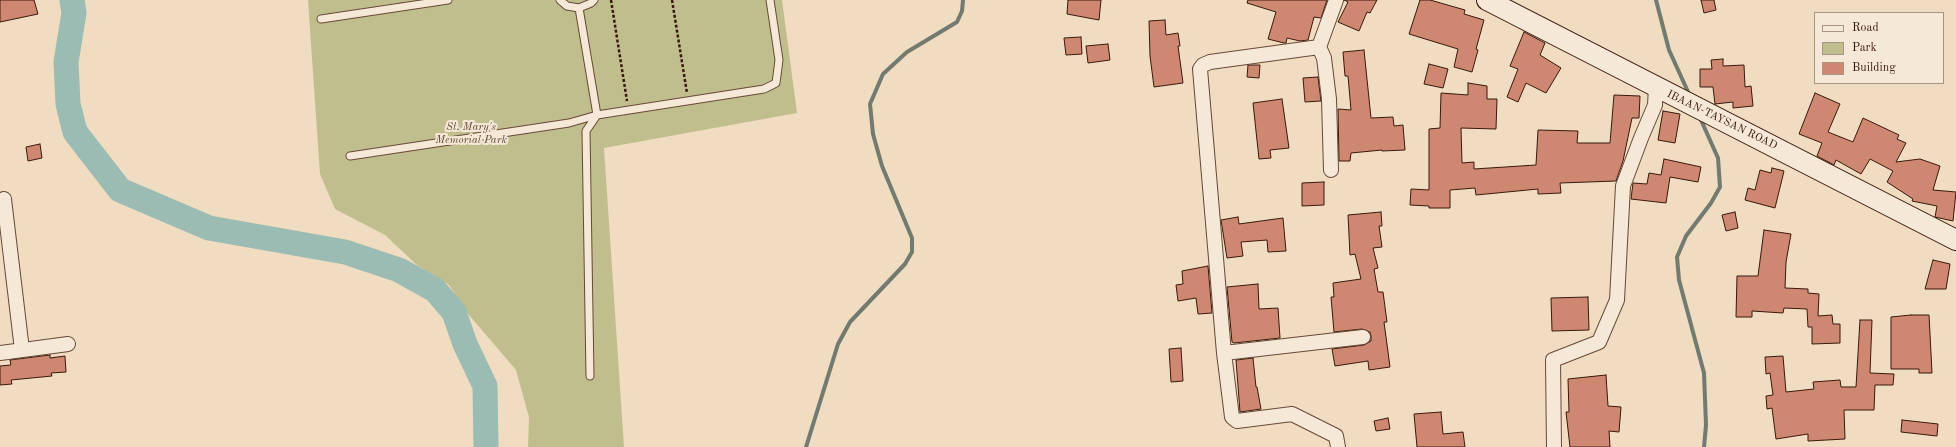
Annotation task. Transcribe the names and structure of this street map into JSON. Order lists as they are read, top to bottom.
{
  "streets": {
    "main road": ["IBAAN-TAYSAN ROAD"]
  },
  "parks": ["St. Mary's Memorial Park"],
  "legend": ["Road", "Park", "Building"]
}
